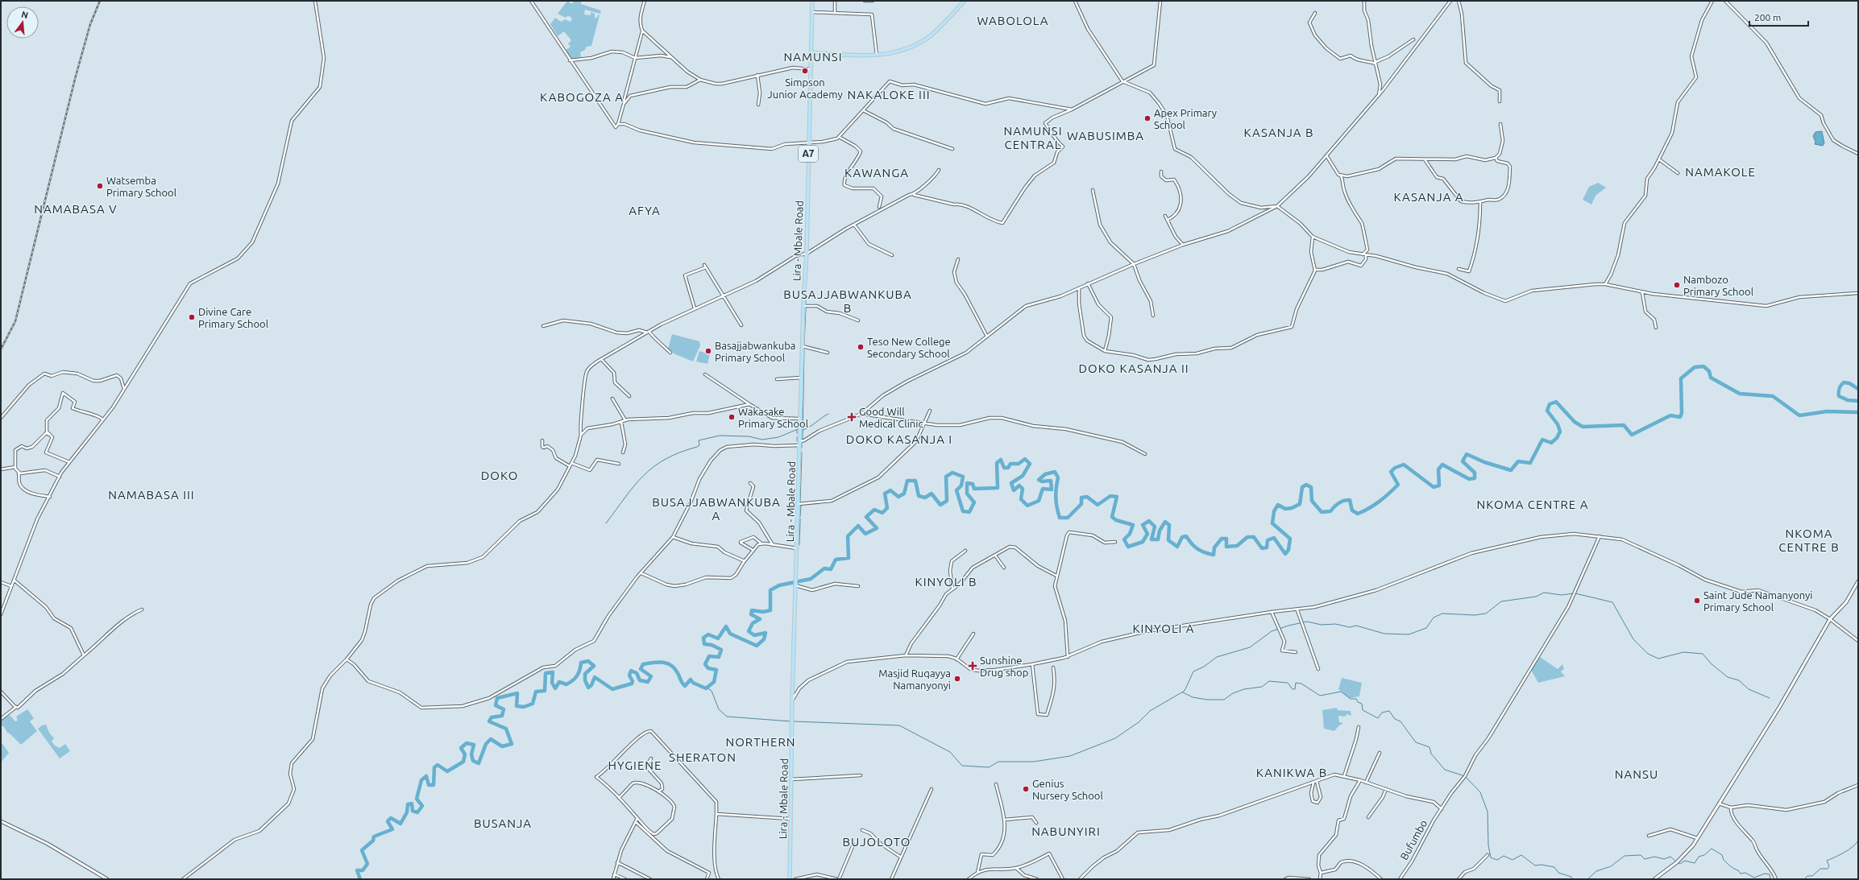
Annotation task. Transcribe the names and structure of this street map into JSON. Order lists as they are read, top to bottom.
{
  "streets": {
    "main road": ["A7", "Lira - Mbale Road"],
    "street": ["Bufumbo"]
  },
  "districts": [
    "WABOLOLA",
    "NAMUNSI",
    "NAKALOKE III",
    "KABOGOZA A",
    "NAMUNSI CENTRAL",
    "KASANJA B",
    "WABUSIMBA",
    "NAMAKOLE",
    "KAWANGA",
    "KASANJA A",
    "NAMABASA V",
    "AFYA",
    "BUSAJJABWANKUBA B",
    "DOKO KASANJA II",
    "DOKO KASANJA I",
    "DOKO",
    "NAMABASA III",
    "BUSAJJABWANKUBA A",
    "NKOMA CENTRE A",
    "NKOMA CENTRE B",
    "KINYOLI B",
    "KINYOLI A",
    "NORTHERN",
    "SHERATON",
    "HYGIENE",
    "KANIKWA B",
    "NANSU",
    "BUSANJA",
    "NABUNYIRI",
    "BUJOLOTO"
  ],
  "places": {
    "other": [
      "Simpson Junior Academy",
      "Apex Primary School",
      "Watsemba Primary School",
      "Nambozo Primary School",
      "Divine Care Primary School",
      "Teso New College Secondary School",
      "Basajjabwankuba Primary School",
      "Wakasake Primary School",
      "Saint Jude Namanyonyi Primary School",
      "Masjid Ruqayya Namanyonyi",
      "Genius Nursery School"
    ],
    "health": ["Good Will Medical Clinic", "Sunshine Drug shop"]
  },
  "scale_bar": "200 m",
  "north": "top"
}
